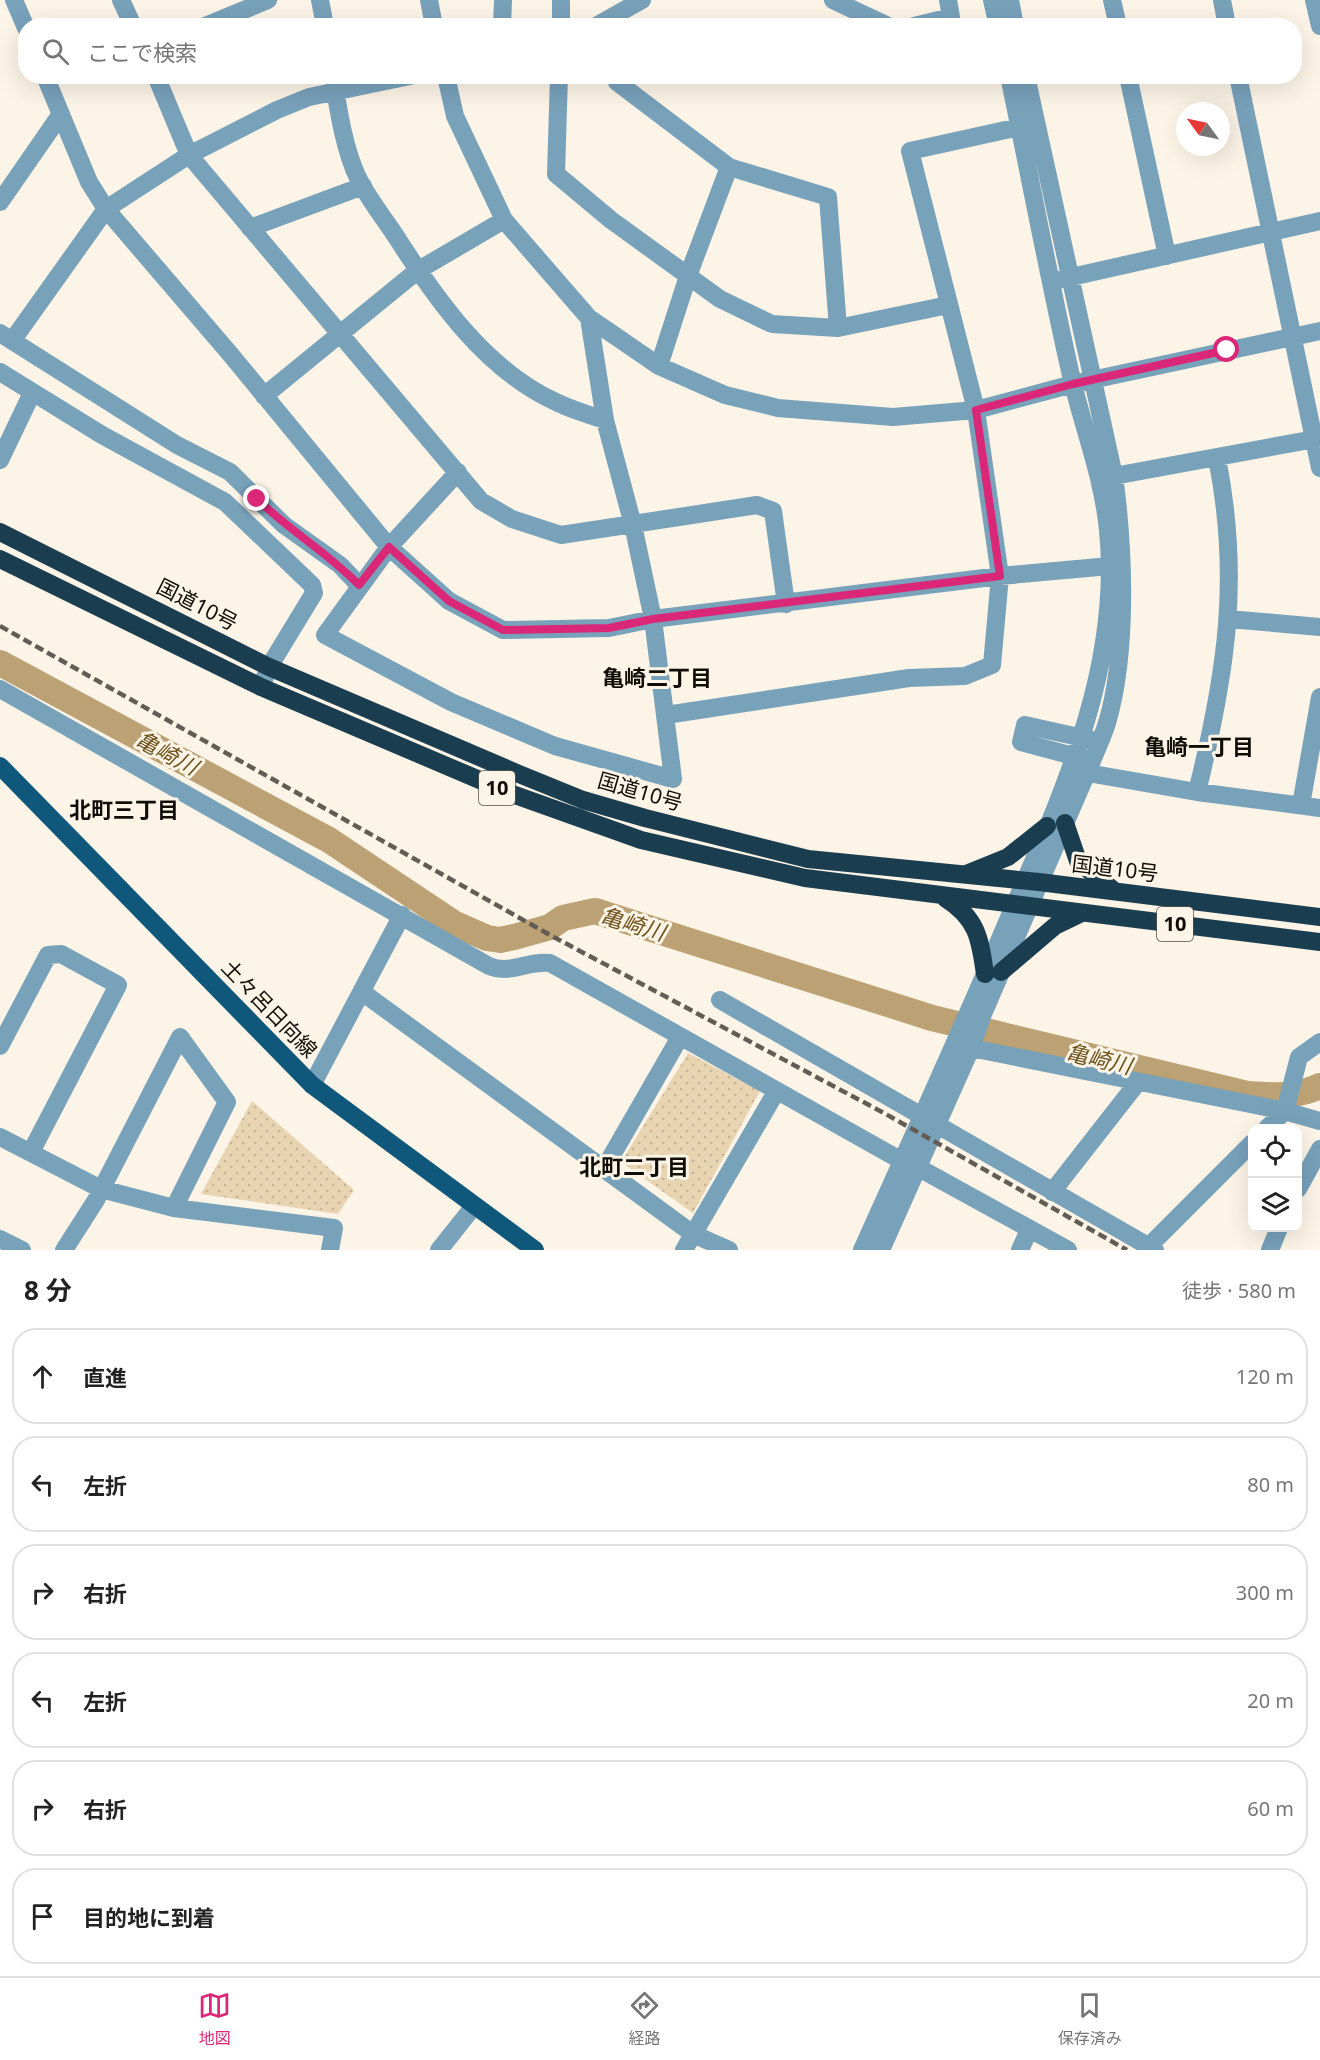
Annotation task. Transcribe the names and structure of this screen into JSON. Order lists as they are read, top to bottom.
{
  "streets": {
    "highway": ["国道10号", "10"],
    "main road": ["土々呂日向線"]
  },
  "districts": [
    "亀崎二丁目",
    "亀崎一丁目",
    "北町三丁目",
    "北町二丁目"
  ],
  "water": ["亀崎川"],
  "north": "top left",
  "page": {
    "search": "ここで検索",
    "heading": ["8 分", "徒歩 · 580 m"],
    "list": [
      ["直進", "120 m"],
      ["左折", "80 m"],
      ["右折", "300 m"],
      ["左折", "20 m"],
      ["右折", "60 m"],
      "目的地に到着"
    ],
    "nav": ["地図", "経路", "保存済み"]
  }
}
